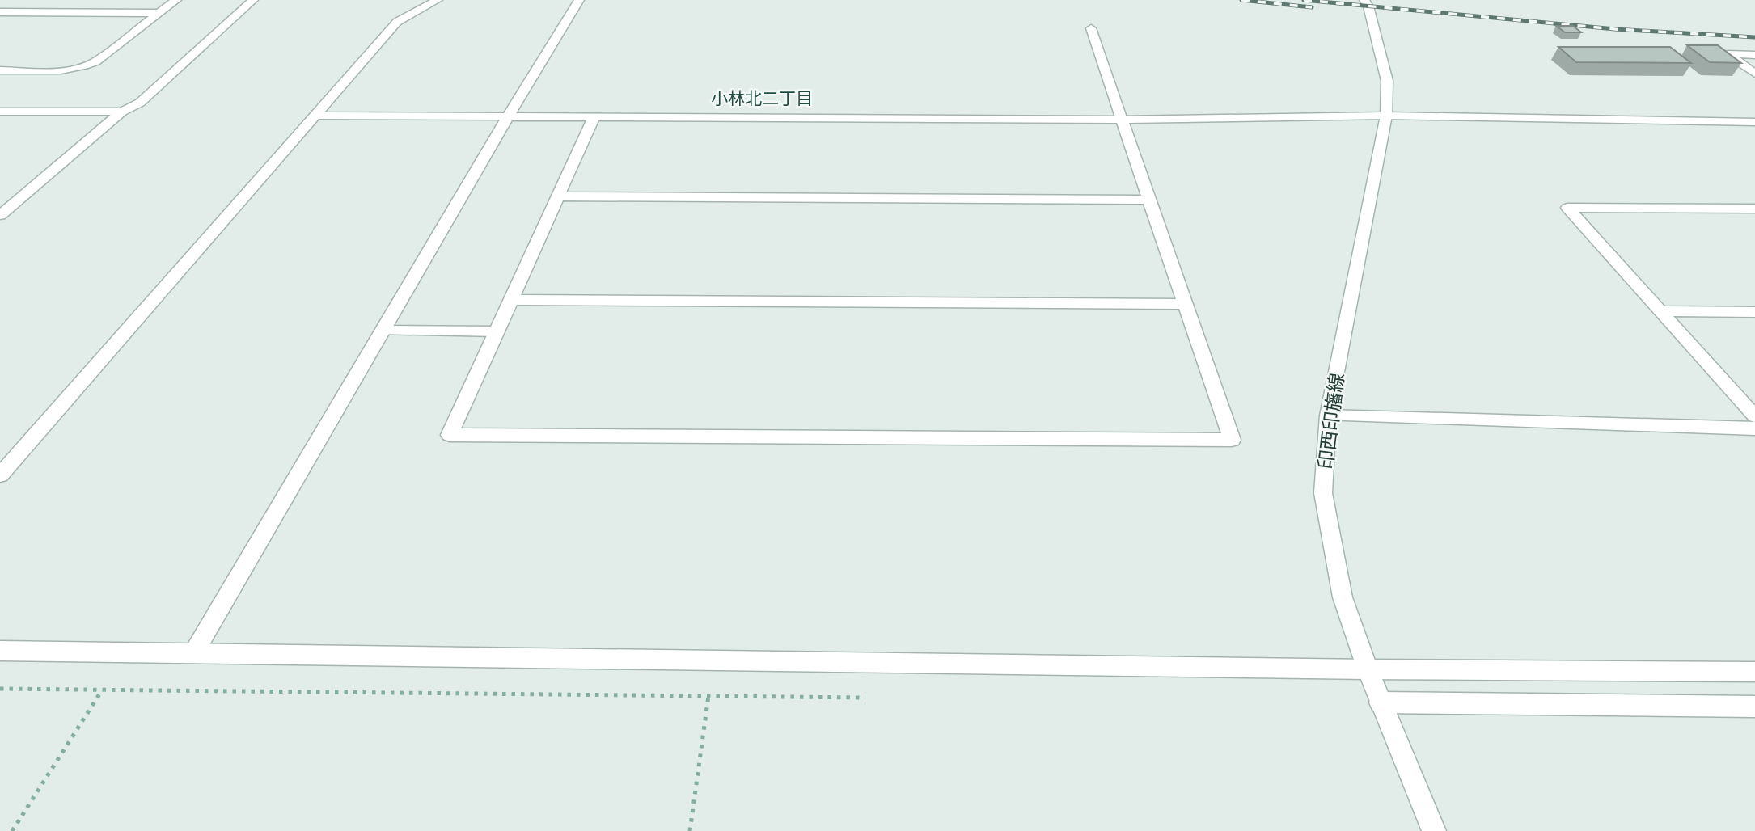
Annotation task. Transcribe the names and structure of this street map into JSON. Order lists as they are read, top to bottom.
{
  "streets": {
    "street": ["印西印旛線"]
  },
  "districts": ["小林北二丁目"]
}
